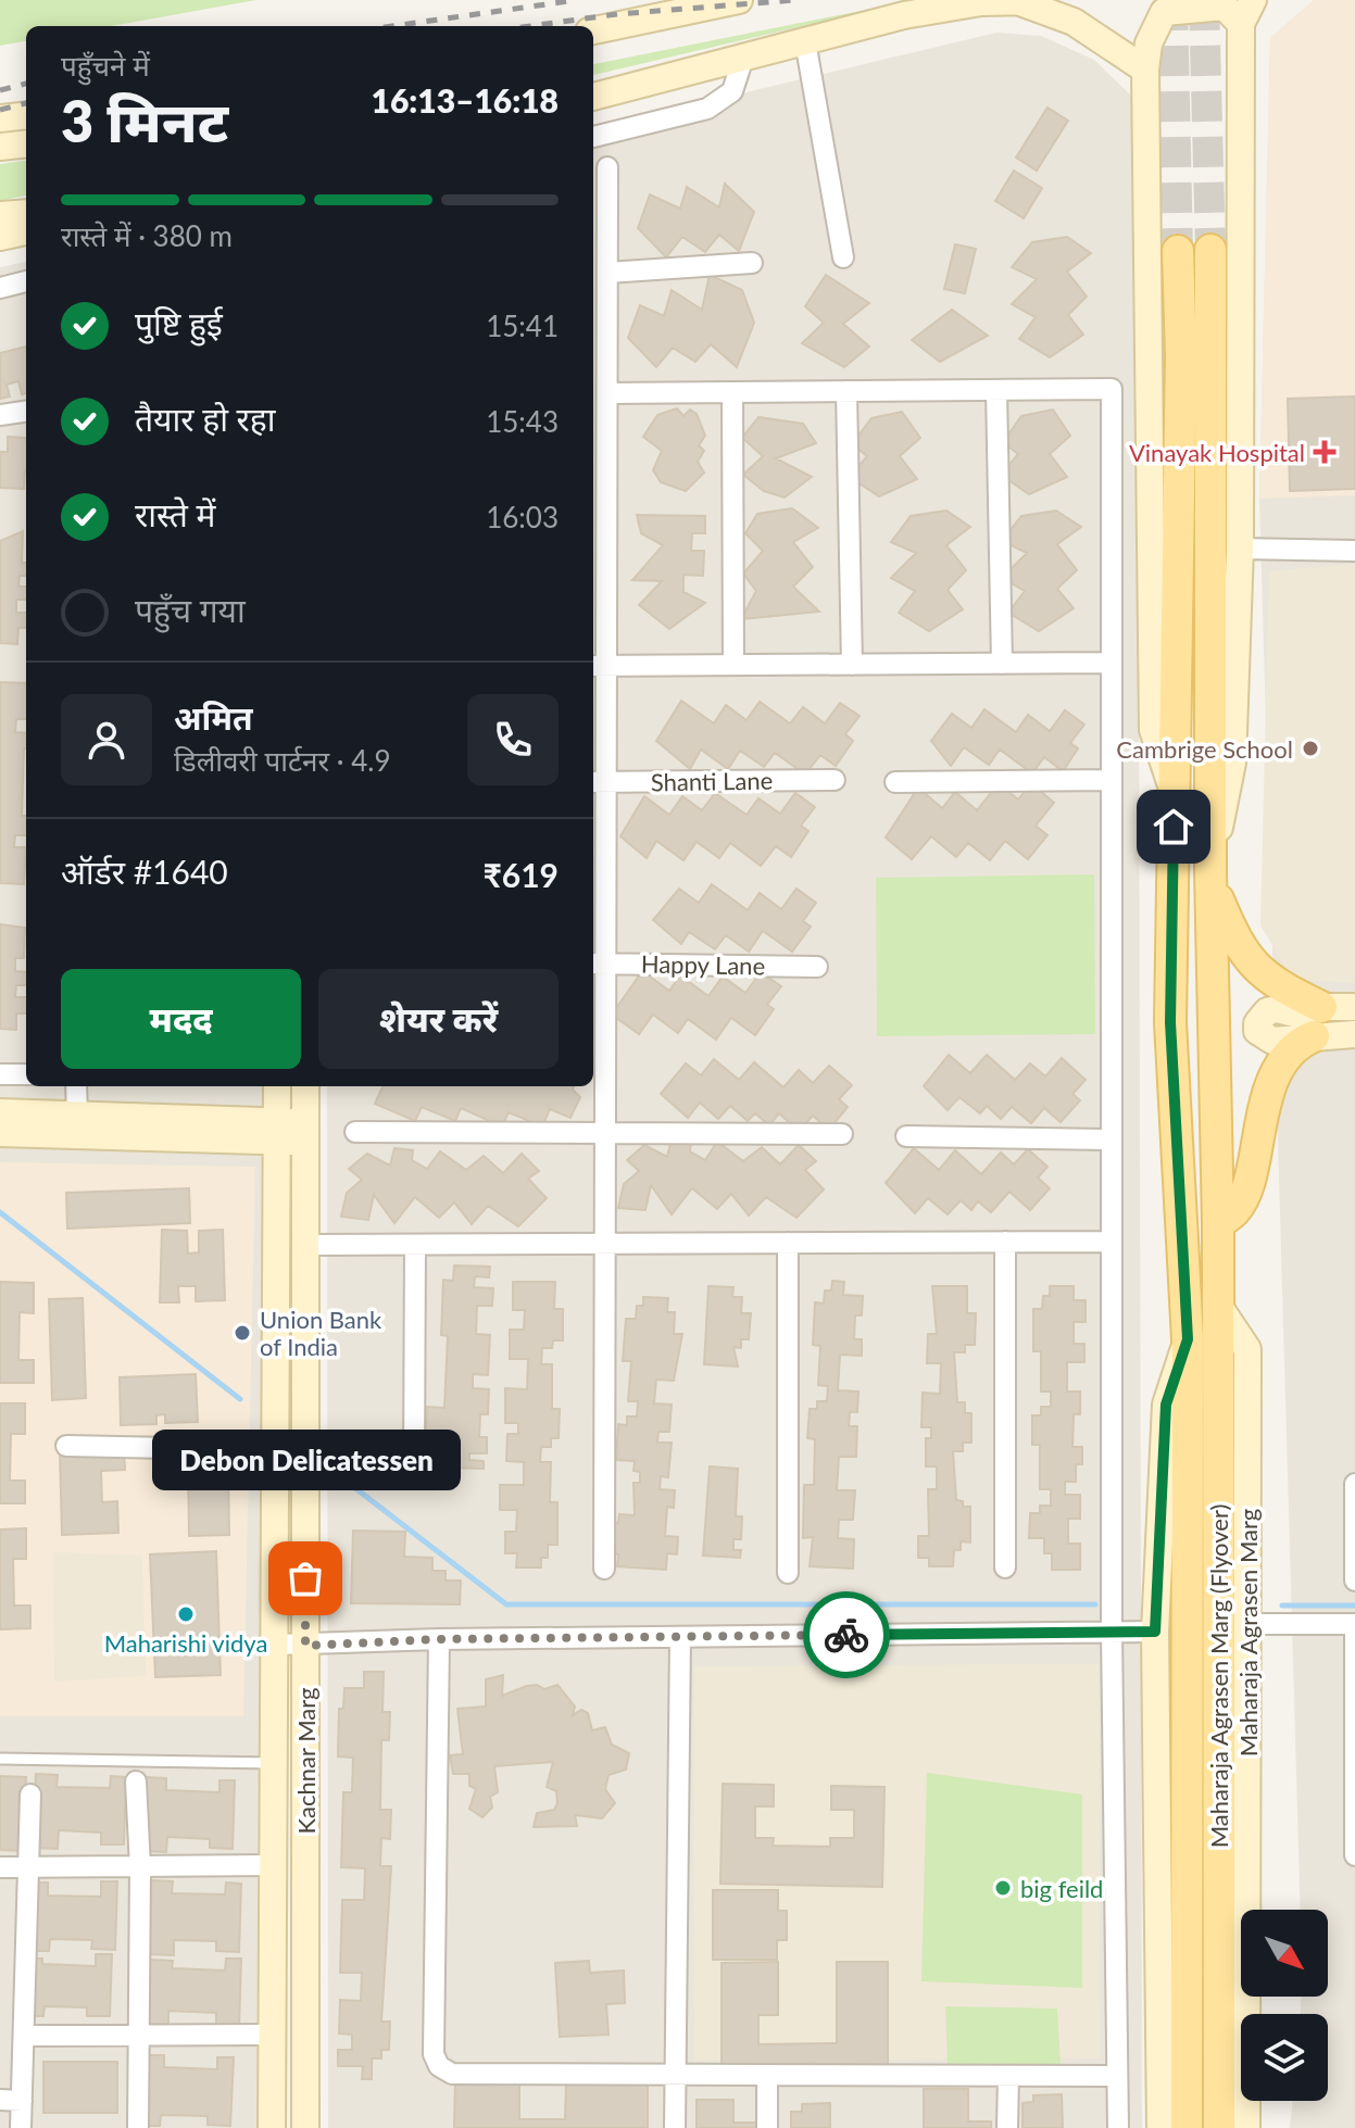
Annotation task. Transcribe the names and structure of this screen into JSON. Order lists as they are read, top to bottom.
{
  "streets": {
    "main road": ["Maharaja Agrasen Marg", "Maharaja Agrasen Marg (Flyover)", "Kachnar Marg"],
    "street": ["Shanti Lane", "Happy Lane"]
  },
  "crossings": [
    ["Maharaja Agrasen Marg", "Maharaja Agrasen Marg (Flyover)"]
  ],
  "places": {
    "health": ["Vinayak Hospital"],
    "other": [
      "Cambrige School",
      "Union Bank of India",
      "Debon Delicatessen",
      "Maharishi vidya",
      "big feild"
    ]
  },
  "north": "bottom right",
  "page": {
    "heading": ["3 मिनट", "पहुँचने में", "16:13–16:18"],
    "panel": [
      "अमित",
      "डिलीवरी पार्टनर · 4.9",
      "ऑर्डर #1640",
      "₹619"
    ],
    "bar": "रास्ते में · 380 m",
    "list": [
      ["पुष्टि हुई", "15:41"],
      ["तैयार हो रहा", "15:43"],
      ["रास्ते में", "16:03"],
      "पहुँच गया"
    ],
    "buttons": ["मदद", "शेयर करें"],
    "bubble": "Debon Delicatessen"
  }
}
